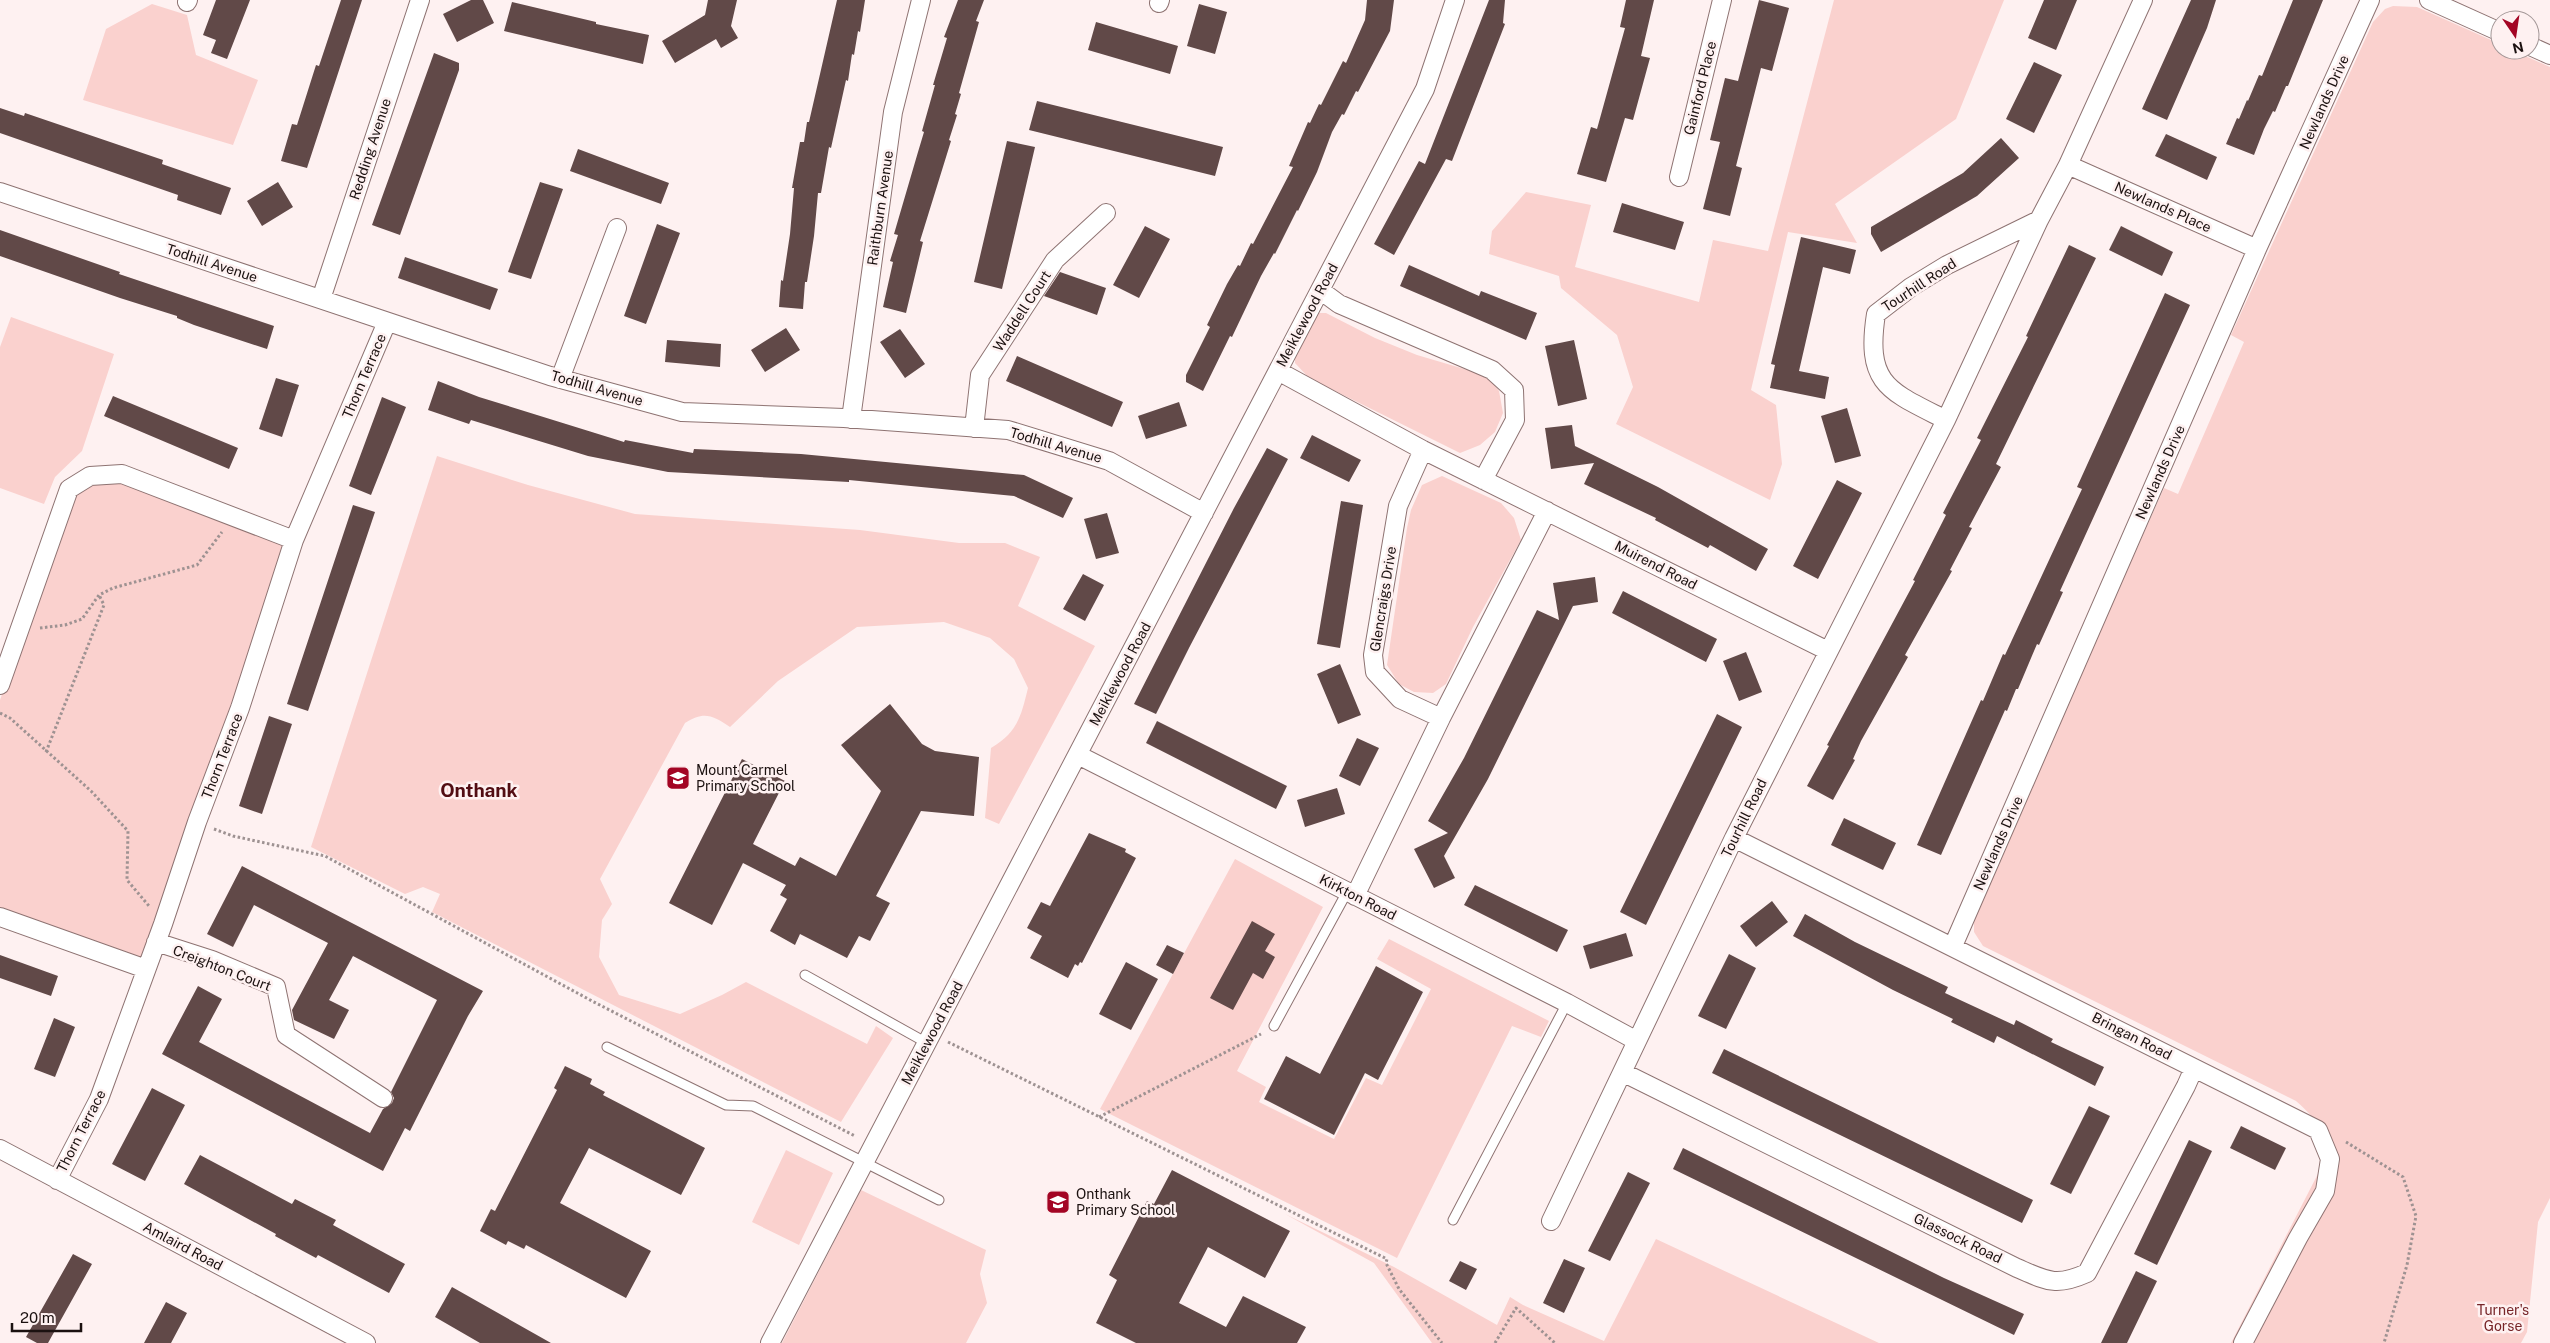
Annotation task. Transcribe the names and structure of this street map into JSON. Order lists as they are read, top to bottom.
{
  "streets": {
    "street": [
      "Gainford Place",
      "Newlands Drive",
      "Redding Avenue",
      "Newlands Place",
      "Raithburn Avenue",
      "Todhill Avenue",
      "Tourhill Road",
      "Waddell Court",
      "Meiklewood Road",
      "Thorn Terrace",
      "Muirend Road",
      "Glencraigs Drive",
      "Kirkton Road",
      "Creighton Court",
      "Bringan Road",
      "Glassock Road",
      "Amlaird Road"
    ]
  },
  "crossings": [
    ["Newlands Drive", "Newlands Place"],
    ["Newlands Drive", "Bringan Road"],
    ["Redding Avenue", "Todhill Avenue"],
    ["Newlands Place", "Tourhill Road"],
    ["Raithburn Avenue", "Todhill Avenue"],
    ["Todhill Avenue", "Waddell Court"],
    ["Todhill Avenue", "Meiklewood Road"],
    ["Todhill Avenue", "Thorn Terrace"],
    ["Tourhill Road", "Muirend Road"],
    ["Tourhill Road", "Kirkton Road"],
    ["Tourhill Road", "Bringan Road"],
    ["Tourhill Road", "Glassock Road"],
    ["Meiklewood Road", "Muirend Road"],
    ["Meiklewood Road", "Kirkton Road"],
    ["Thorn Terrace", "Creighton Court"],
    ["Thorn Terrace", "Amlaird Road"],
    ["Muirend Road", "Glencraigs Drive"],
    ["Bringan Road", "Glassock Road"]
  ],
  "districts": ["Onthank"],
  "parks": ["Turner's Gorse"],
  "places": {
    "school or university": ["Mount Carmel Primary School", "Onthank Primary School"]
  },
  "scale_bar": "20 m",
  "north": "bottom"
}
